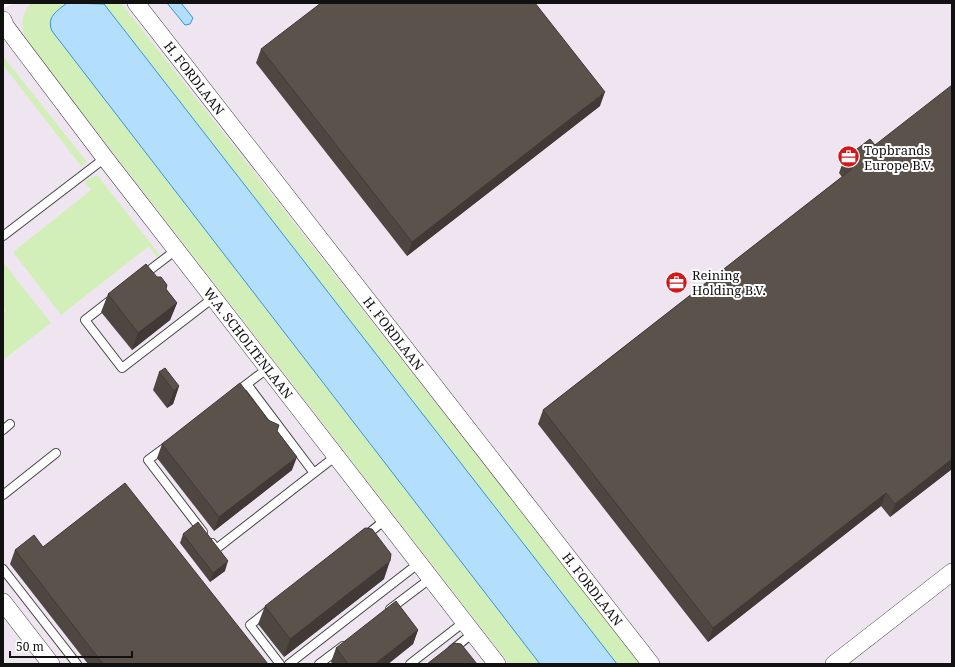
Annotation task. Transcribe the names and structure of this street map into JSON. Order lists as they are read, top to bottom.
{
  "streets": {
    "street": ["H. FORDLAAN", "W.A. SCHOLTENLAAN"]
  },
  "places": {
    "office": ["Topbrands Europe B.V.", "Reining Holding B.V."]
  },
  "scale_bar": "50 m"
}
